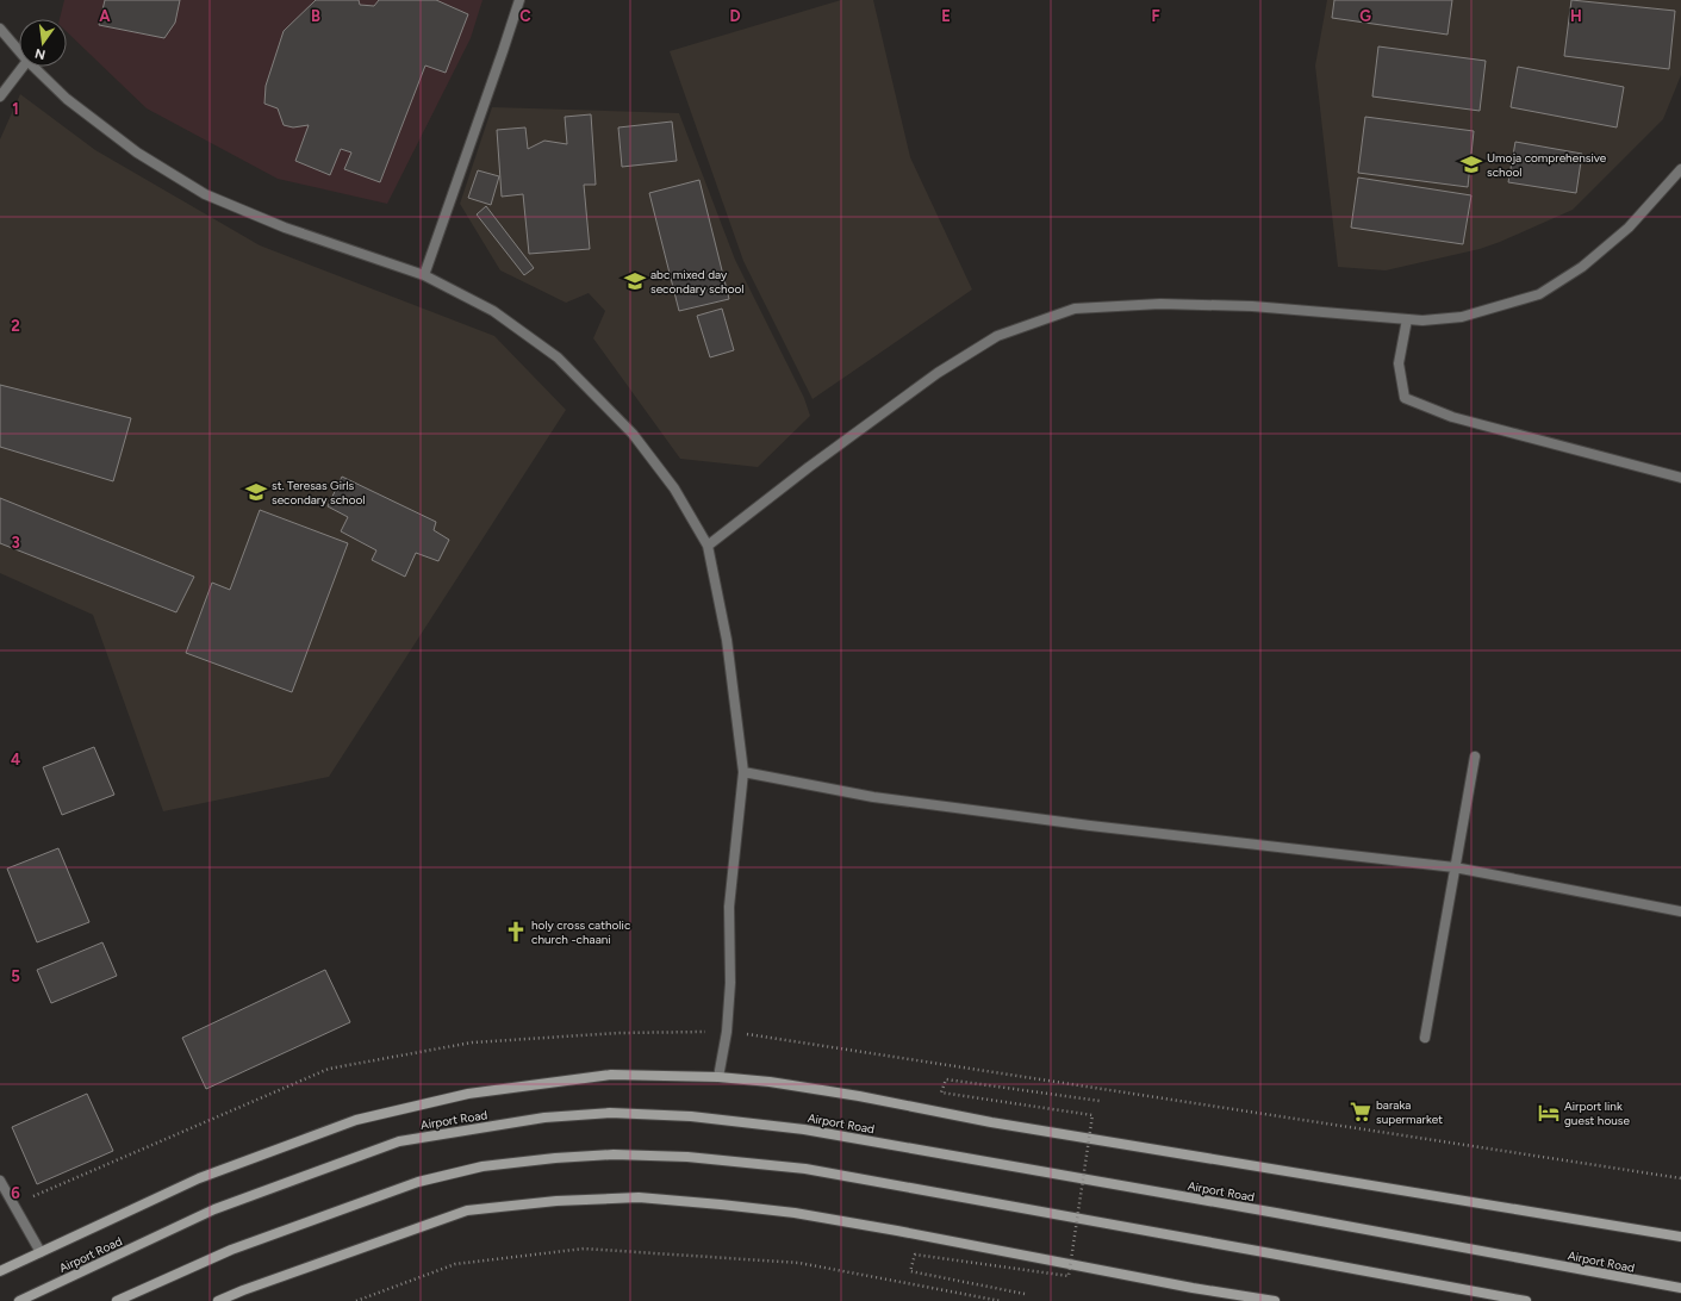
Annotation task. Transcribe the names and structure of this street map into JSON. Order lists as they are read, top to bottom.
{
  "streets": {
    "main road": ["Airport Road"]
  },
  "places": {
    "school or university": ["Umoja comprehensive school", "abc mixed day secondary school", "st. Teresas Girls secondary school"],
    "church": ["holy cross catholic church -chaani"],
    "supermarket": ["baraka supermarket"],
    "hotel": ["Airport link guest house"]
  },
  "north": "bottom",
  "grid": {
    "columns": [
      "A",
      "B",
      "C",
      "D",
      "E",
      "F",
      "G",
      "H"
    ],
    "rows": [
      "1",
      "2",
      "3",
      "4",
      "5",
      "6"
    ]
  }
}
